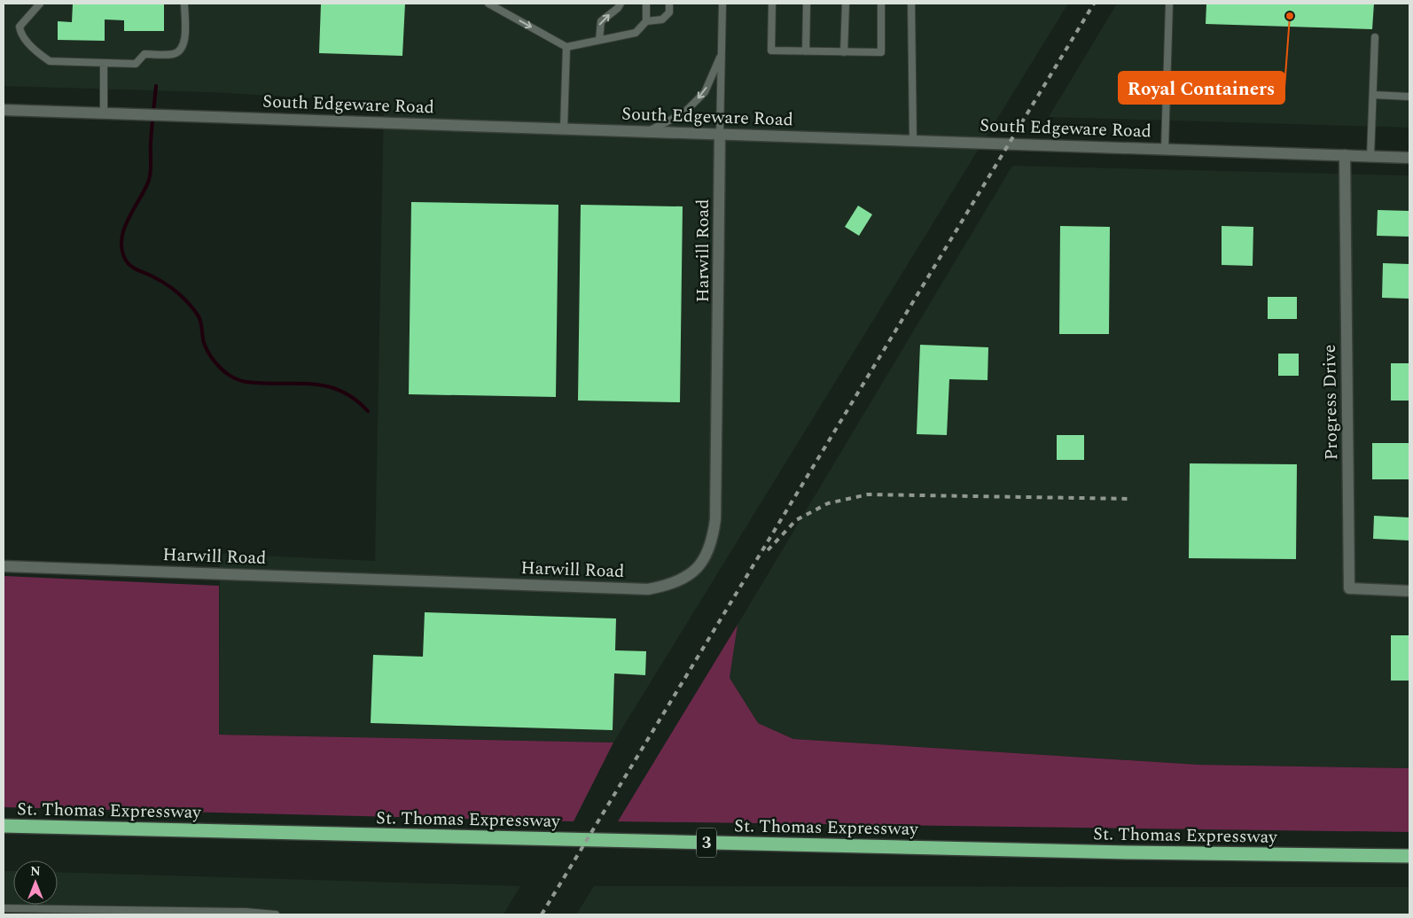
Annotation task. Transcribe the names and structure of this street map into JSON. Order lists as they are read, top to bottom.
{
  "streets": {
    "highway": ["St. Thomas Expressway", "3"],
    "street": ["South Edgeware Road", "Harwill Road", "Progress Drive"]
  },
  "crossings": [
    ["South Edgeware Road", "Harwill Road"],
    ["South Edgeware Road", "Progress Drive"]
  ],
  "places": ["Royal Containers"],
  "north": "top"
}
